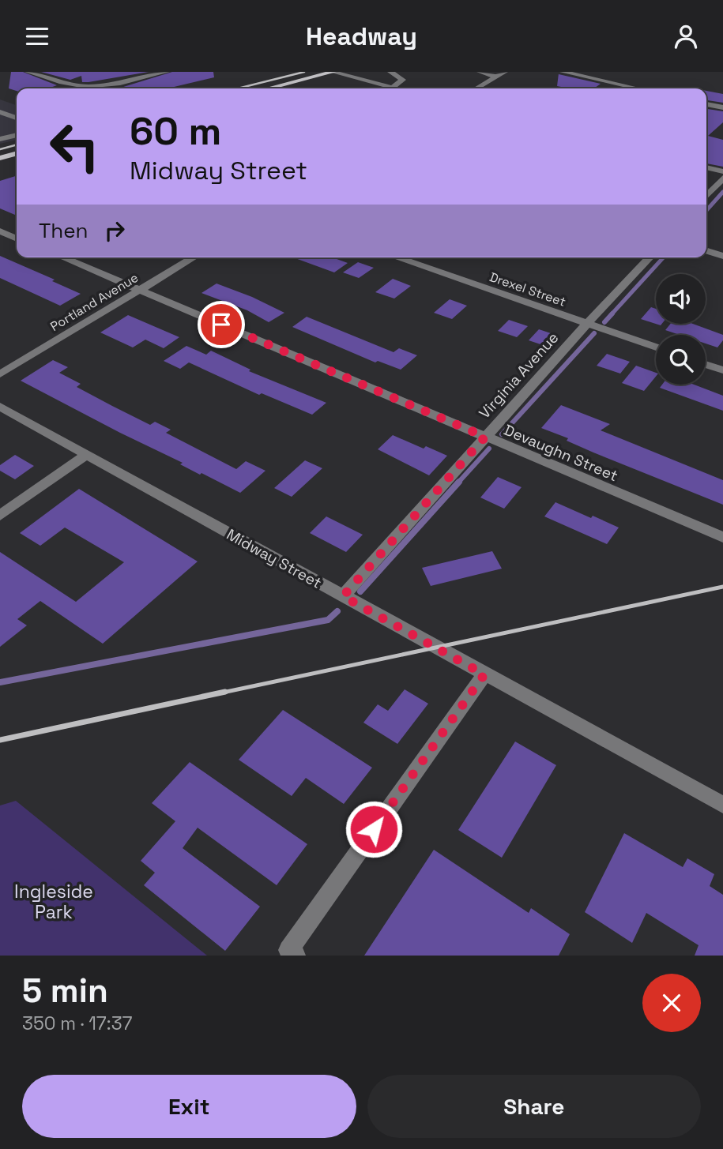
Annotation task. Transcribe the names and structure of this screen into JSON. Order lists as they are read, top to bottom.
{
  "streets": {
    "street": [
      "Drexel Street",
      "Portland Avenue",
      "Virginia Avenue",
      "Devaughn Street",
      "Midway Street"
    ]
  },
  "crossings": [
    ["Drexel Street", "Virginia Avenue"],
    ["Portland Avenue", "Devaughn Street"],
    ["Virginia Avenue", "Devaughn Street"],
    ["Virginia Avenue", "Midway Street"]
  ],
  "parks": ["Ingleside Park"],
  "page": {
    "header": "Headway",
    "turn": ["60 m", "Midway Street"],
    "then": "Then",
    "heading": ["5 min", "350 m · 17:37"],
    "buttons": ["Exit", "Share"]
  }
}
